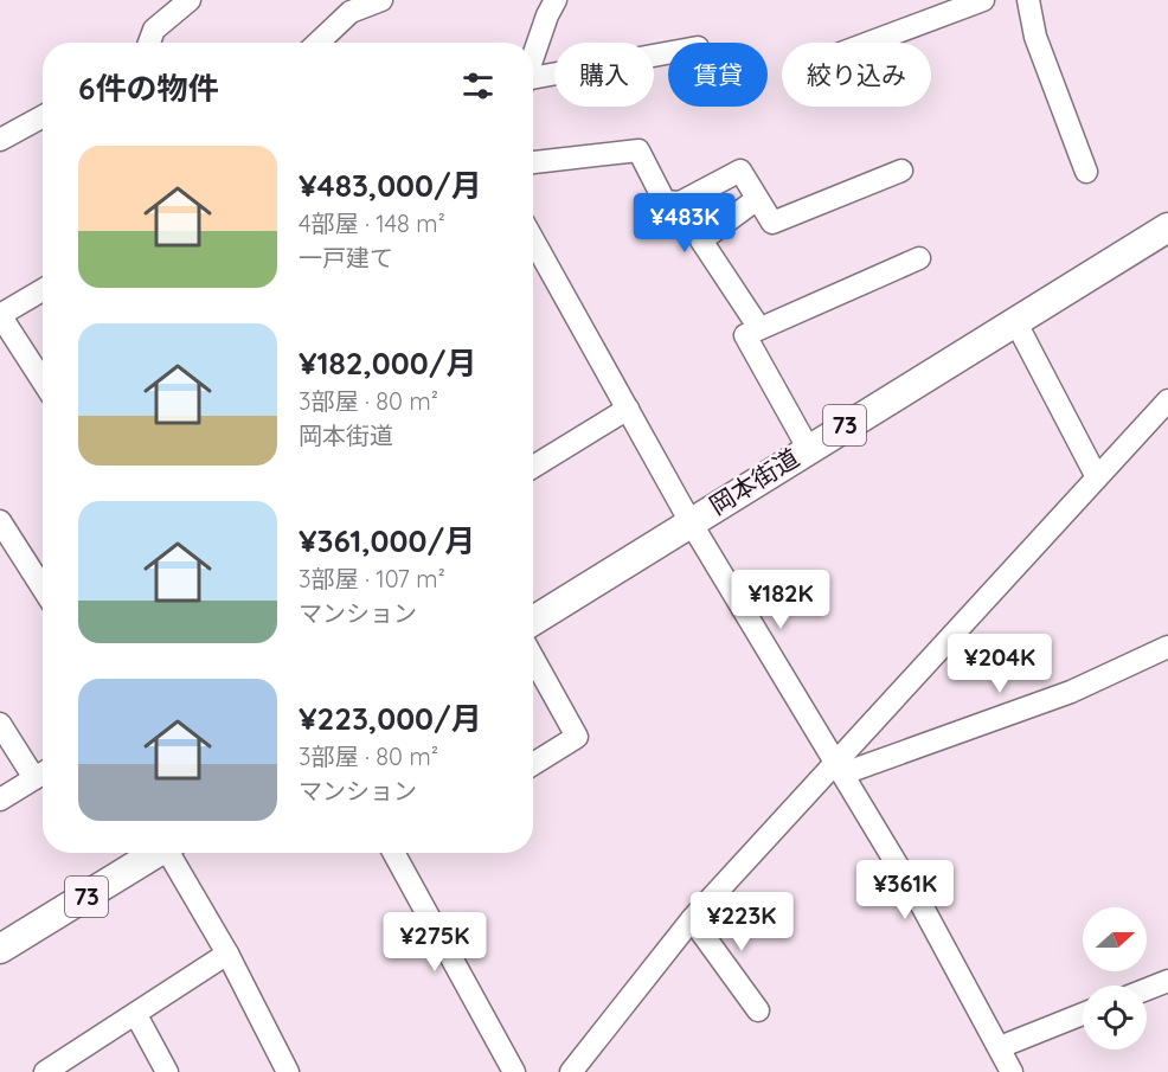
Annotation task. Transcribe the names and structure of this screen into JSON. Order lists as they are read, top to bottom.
{
  "streets": {
    "main road": ["73", "岡本街道"]
  },
  "north": "right",
  "page": {
    "chip": ["購入", "賃貸", "絞り込み"],
    "heading": "6件の物件",
    "list": [
      {
        "name": "¥483,000/月",
        "note": "4部屋 · 148 m² · 一戸建て"
      },
      {
        "name": "¥182,000/月",
        "note": "3部屋 · 80 m² · 岡本街道"
      },
      {
        "name": "¥361,000/月",
        "note": "3部屋 · 107 m² · マンション"
      },
      {
        "name": "¥223,000/月",
        "note": "3部屋 · 80 m² · マンション"
      }
    ],
    "price": [
      "¥483K",
      "¥182K",
      "¥204K",
      "¥361K",
      "¥223K",
      "¥275K"
    ]
  }
}
